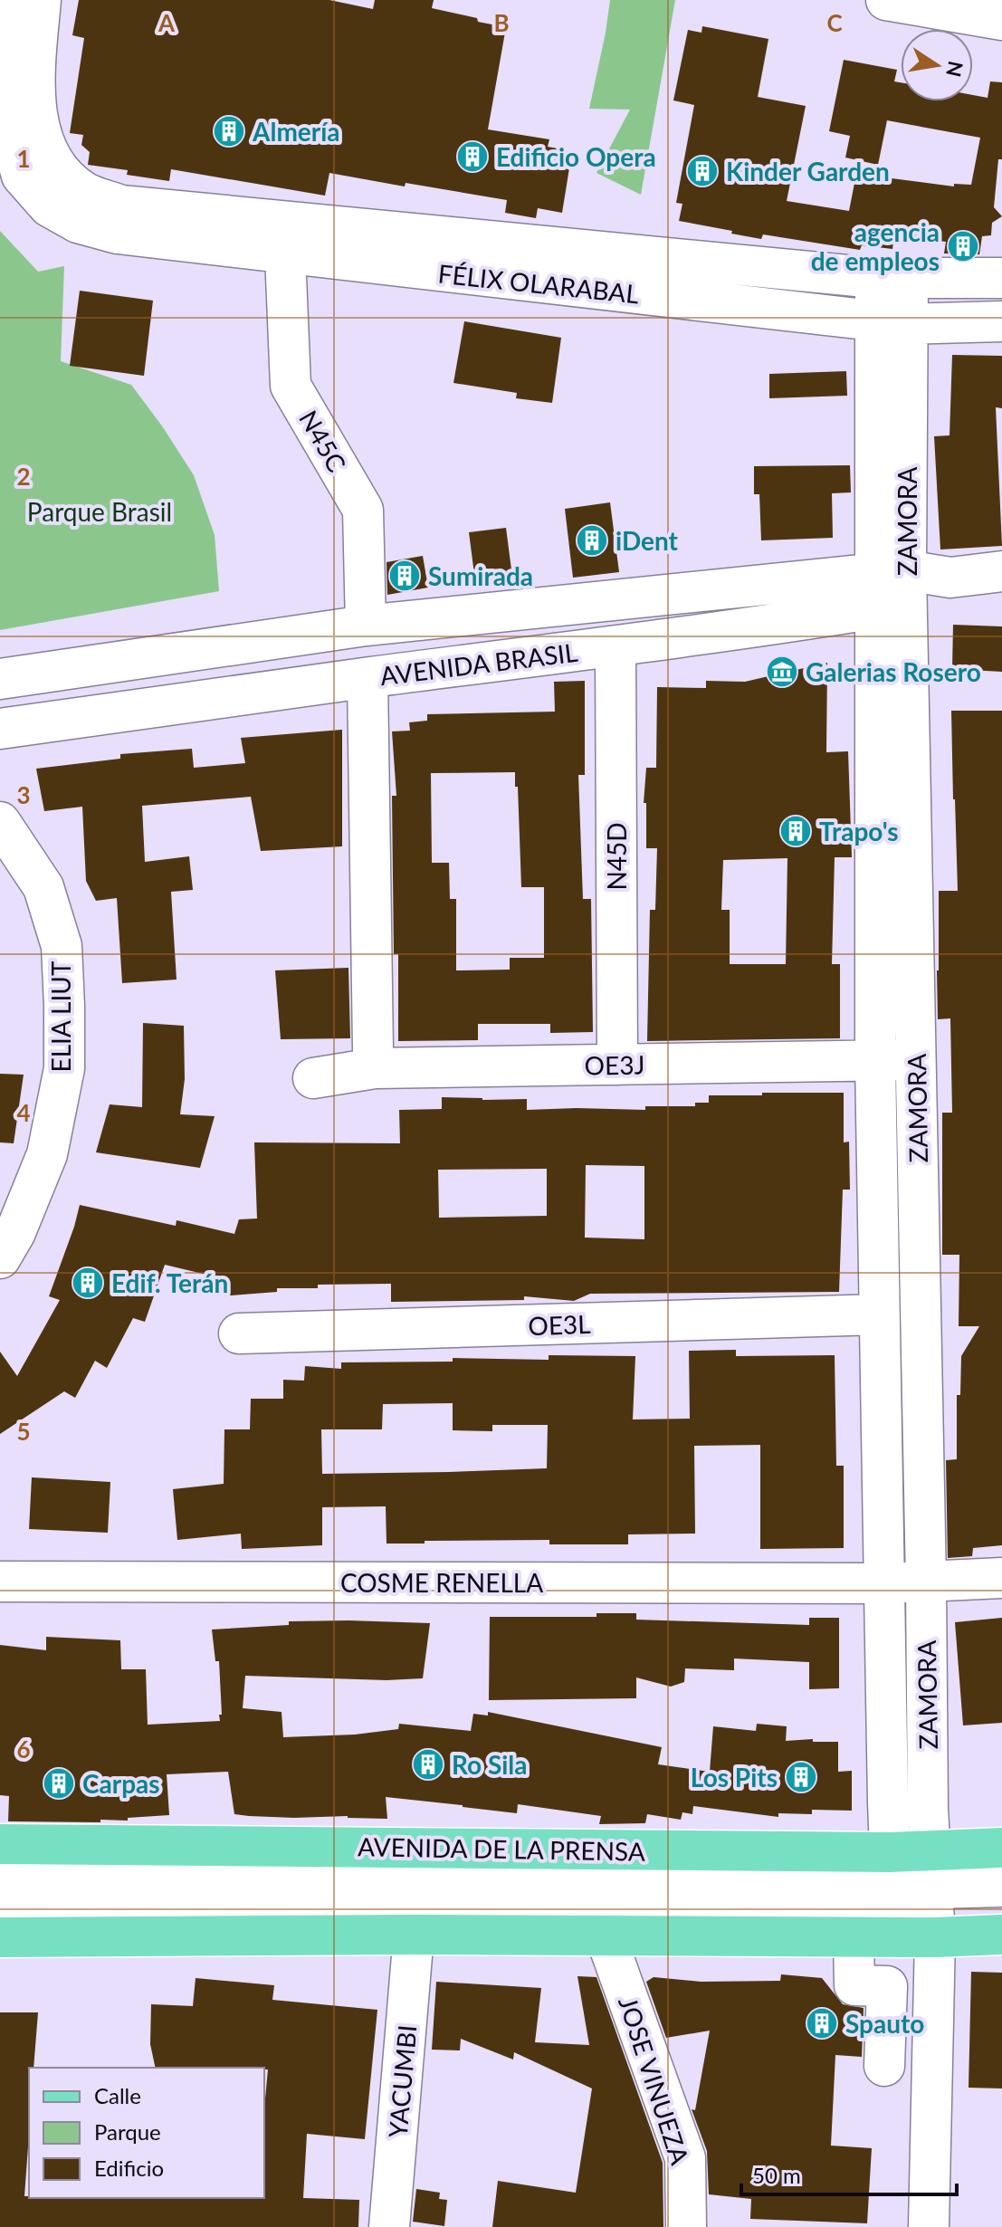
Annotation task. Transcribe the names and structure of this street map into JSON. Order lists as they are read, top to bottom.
{
  "streets": {
    "main road": ["AVENIDA DE LA PRENSA"],
    "street": [
      "FÉLIX OLARABAL",
      "N45C",
      "ZAMORA",
      "AVENIDA BRASIL",
      "N45D",
      "ELIA LIUT",
      "OE3J",
      "OE3L",
      "COSME RENELLA",
      "JOSE VINUEZA",
      "YACUMBI"
    ]
  },
  "crossings": [
    ["FÉLIX OLARABAL", "N45C"],
    ["FÉLIX OLARABAL", "ZAMORA"],
    ["N45C", "AVENIDA BRASIL"],
    ["ZAMORA", "AVENIDA BRASIL"],
    ["ZAMORA", "OE3J"],
    ["ZAMORA", "OE3L"],
    ["ZAMORA", "COSME RENELLA"],
    ["ZAMORA", "AVENIDA DE LA PRENSA"],
    ["AVENIDA BRASIL", "N45D"],
    ["N45D", "OE3J"],
    ["AVENIDA DE LA PRENSA", "JOSE VINUEZA"],
    ["AVENIDA DE LA PRENSA", "YACUMBI"]
  ],
  "parks": ["Parque Brasil"],
  "places": {
    "building": [
      "Almería",
      "Edificio Opera",
      "Kinder Garden",
      "agencia de empleos",
      "iDent",
      "Sumirada",
      "Trapo's",
      "Edif. Terán",
      "Ro Sila",
      "Los Pits",
      "Carpas",
      "Spauto"
    ],
    "museum": ["Galerias Rosero"]
  },
  "legend": ["Calle", "Parque", "Edificio"],
  "scale_bar": "50 m",
  "north": "right",
  "grid": {
    "columns": ["A", "B", "C"],
    "rows": [
      "1",
      "2",
      "3",
      "4",
      "5",
      "6"
    ]
  }
}
